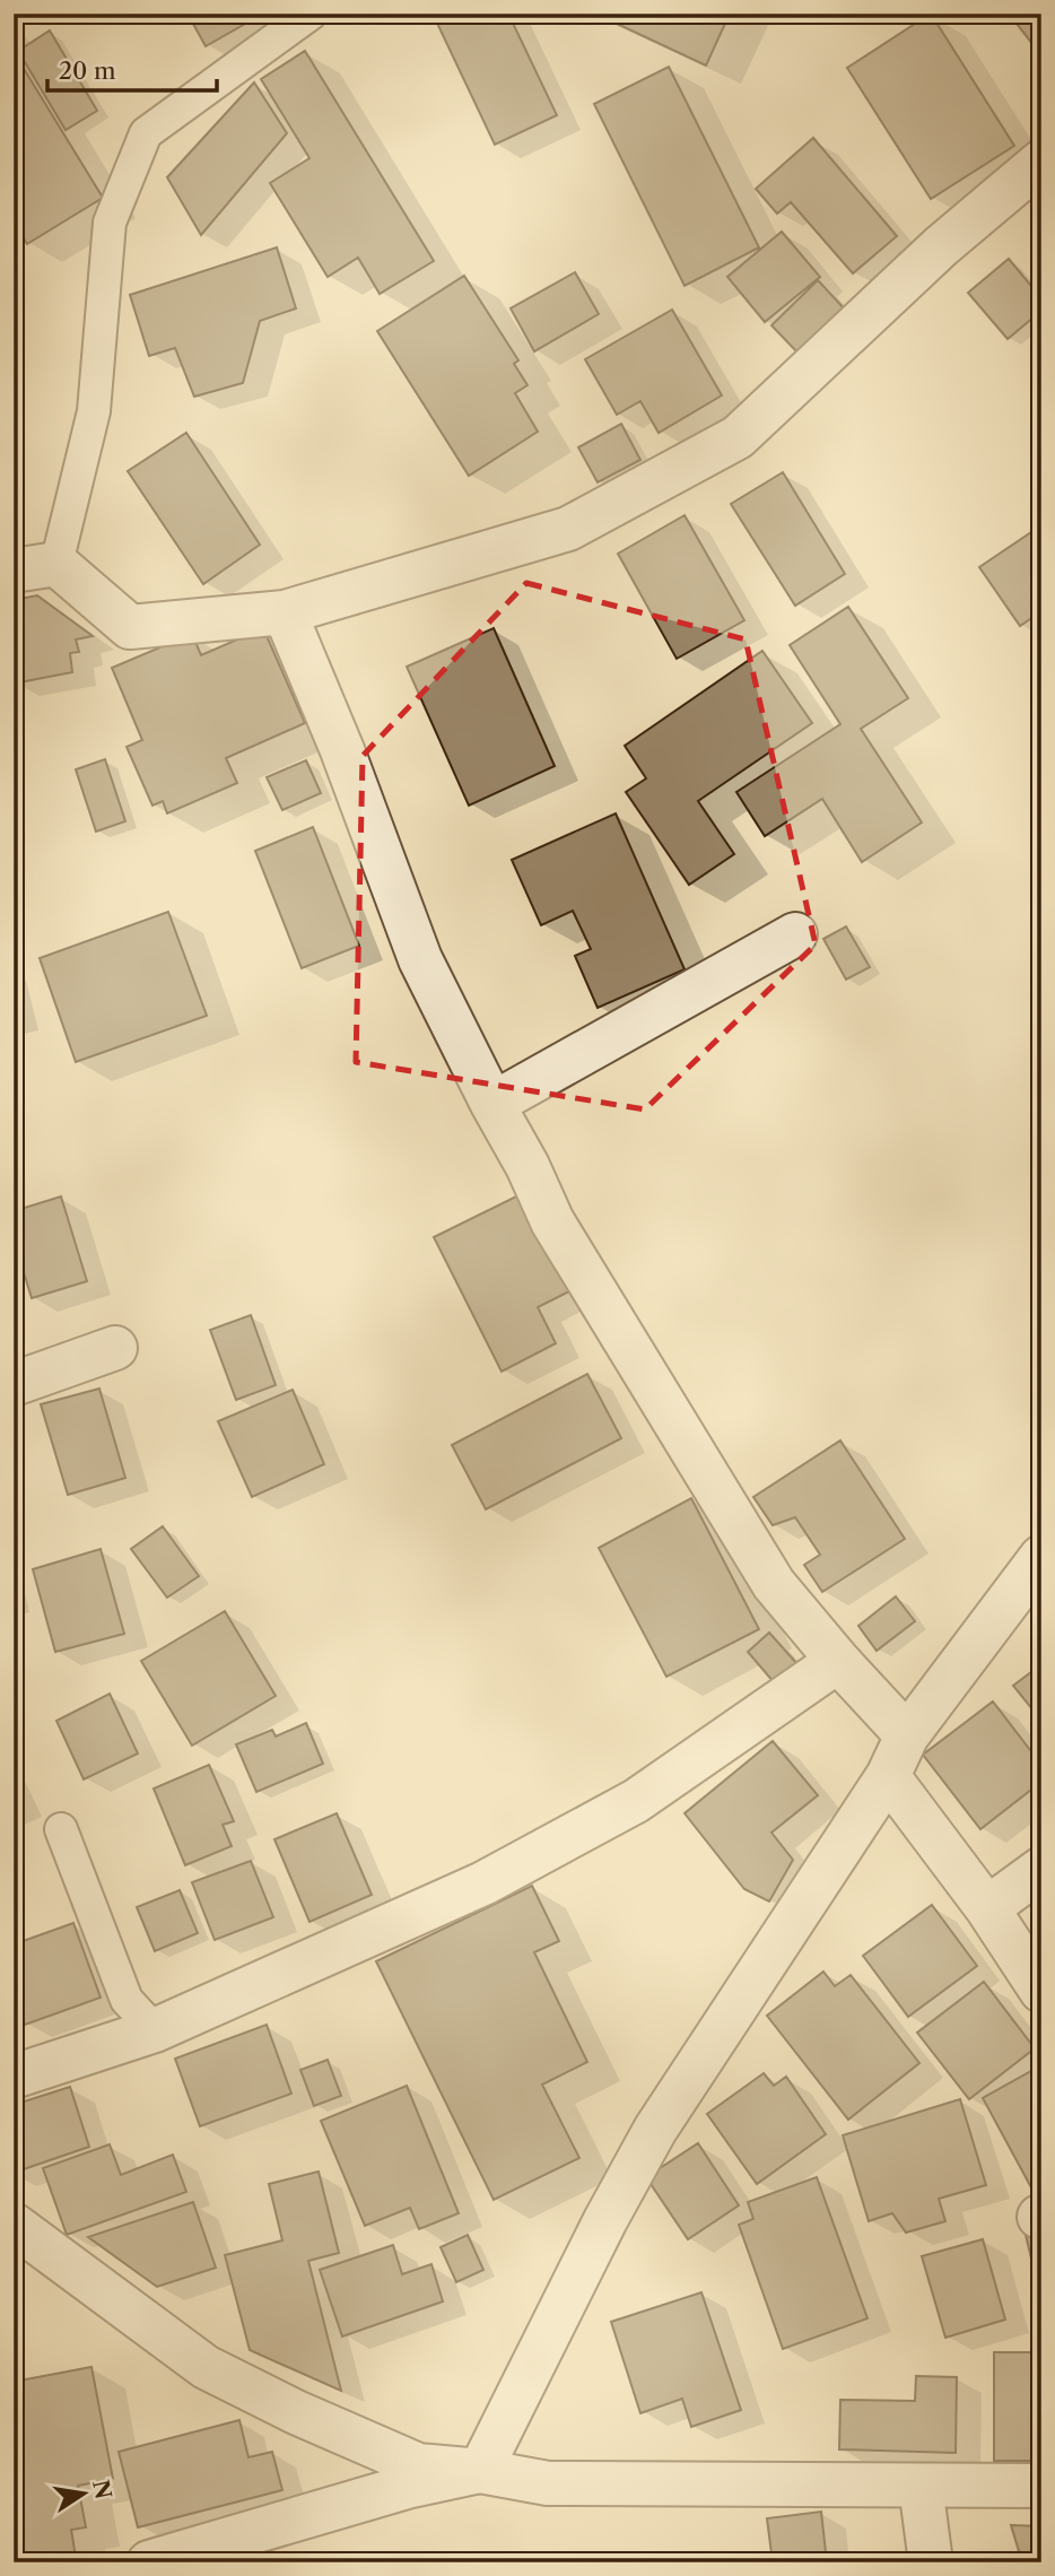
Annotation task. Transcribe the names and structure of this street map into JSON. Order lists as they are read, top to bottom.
{
  "scale_bar": "20 m",
  "north": "right"
}
